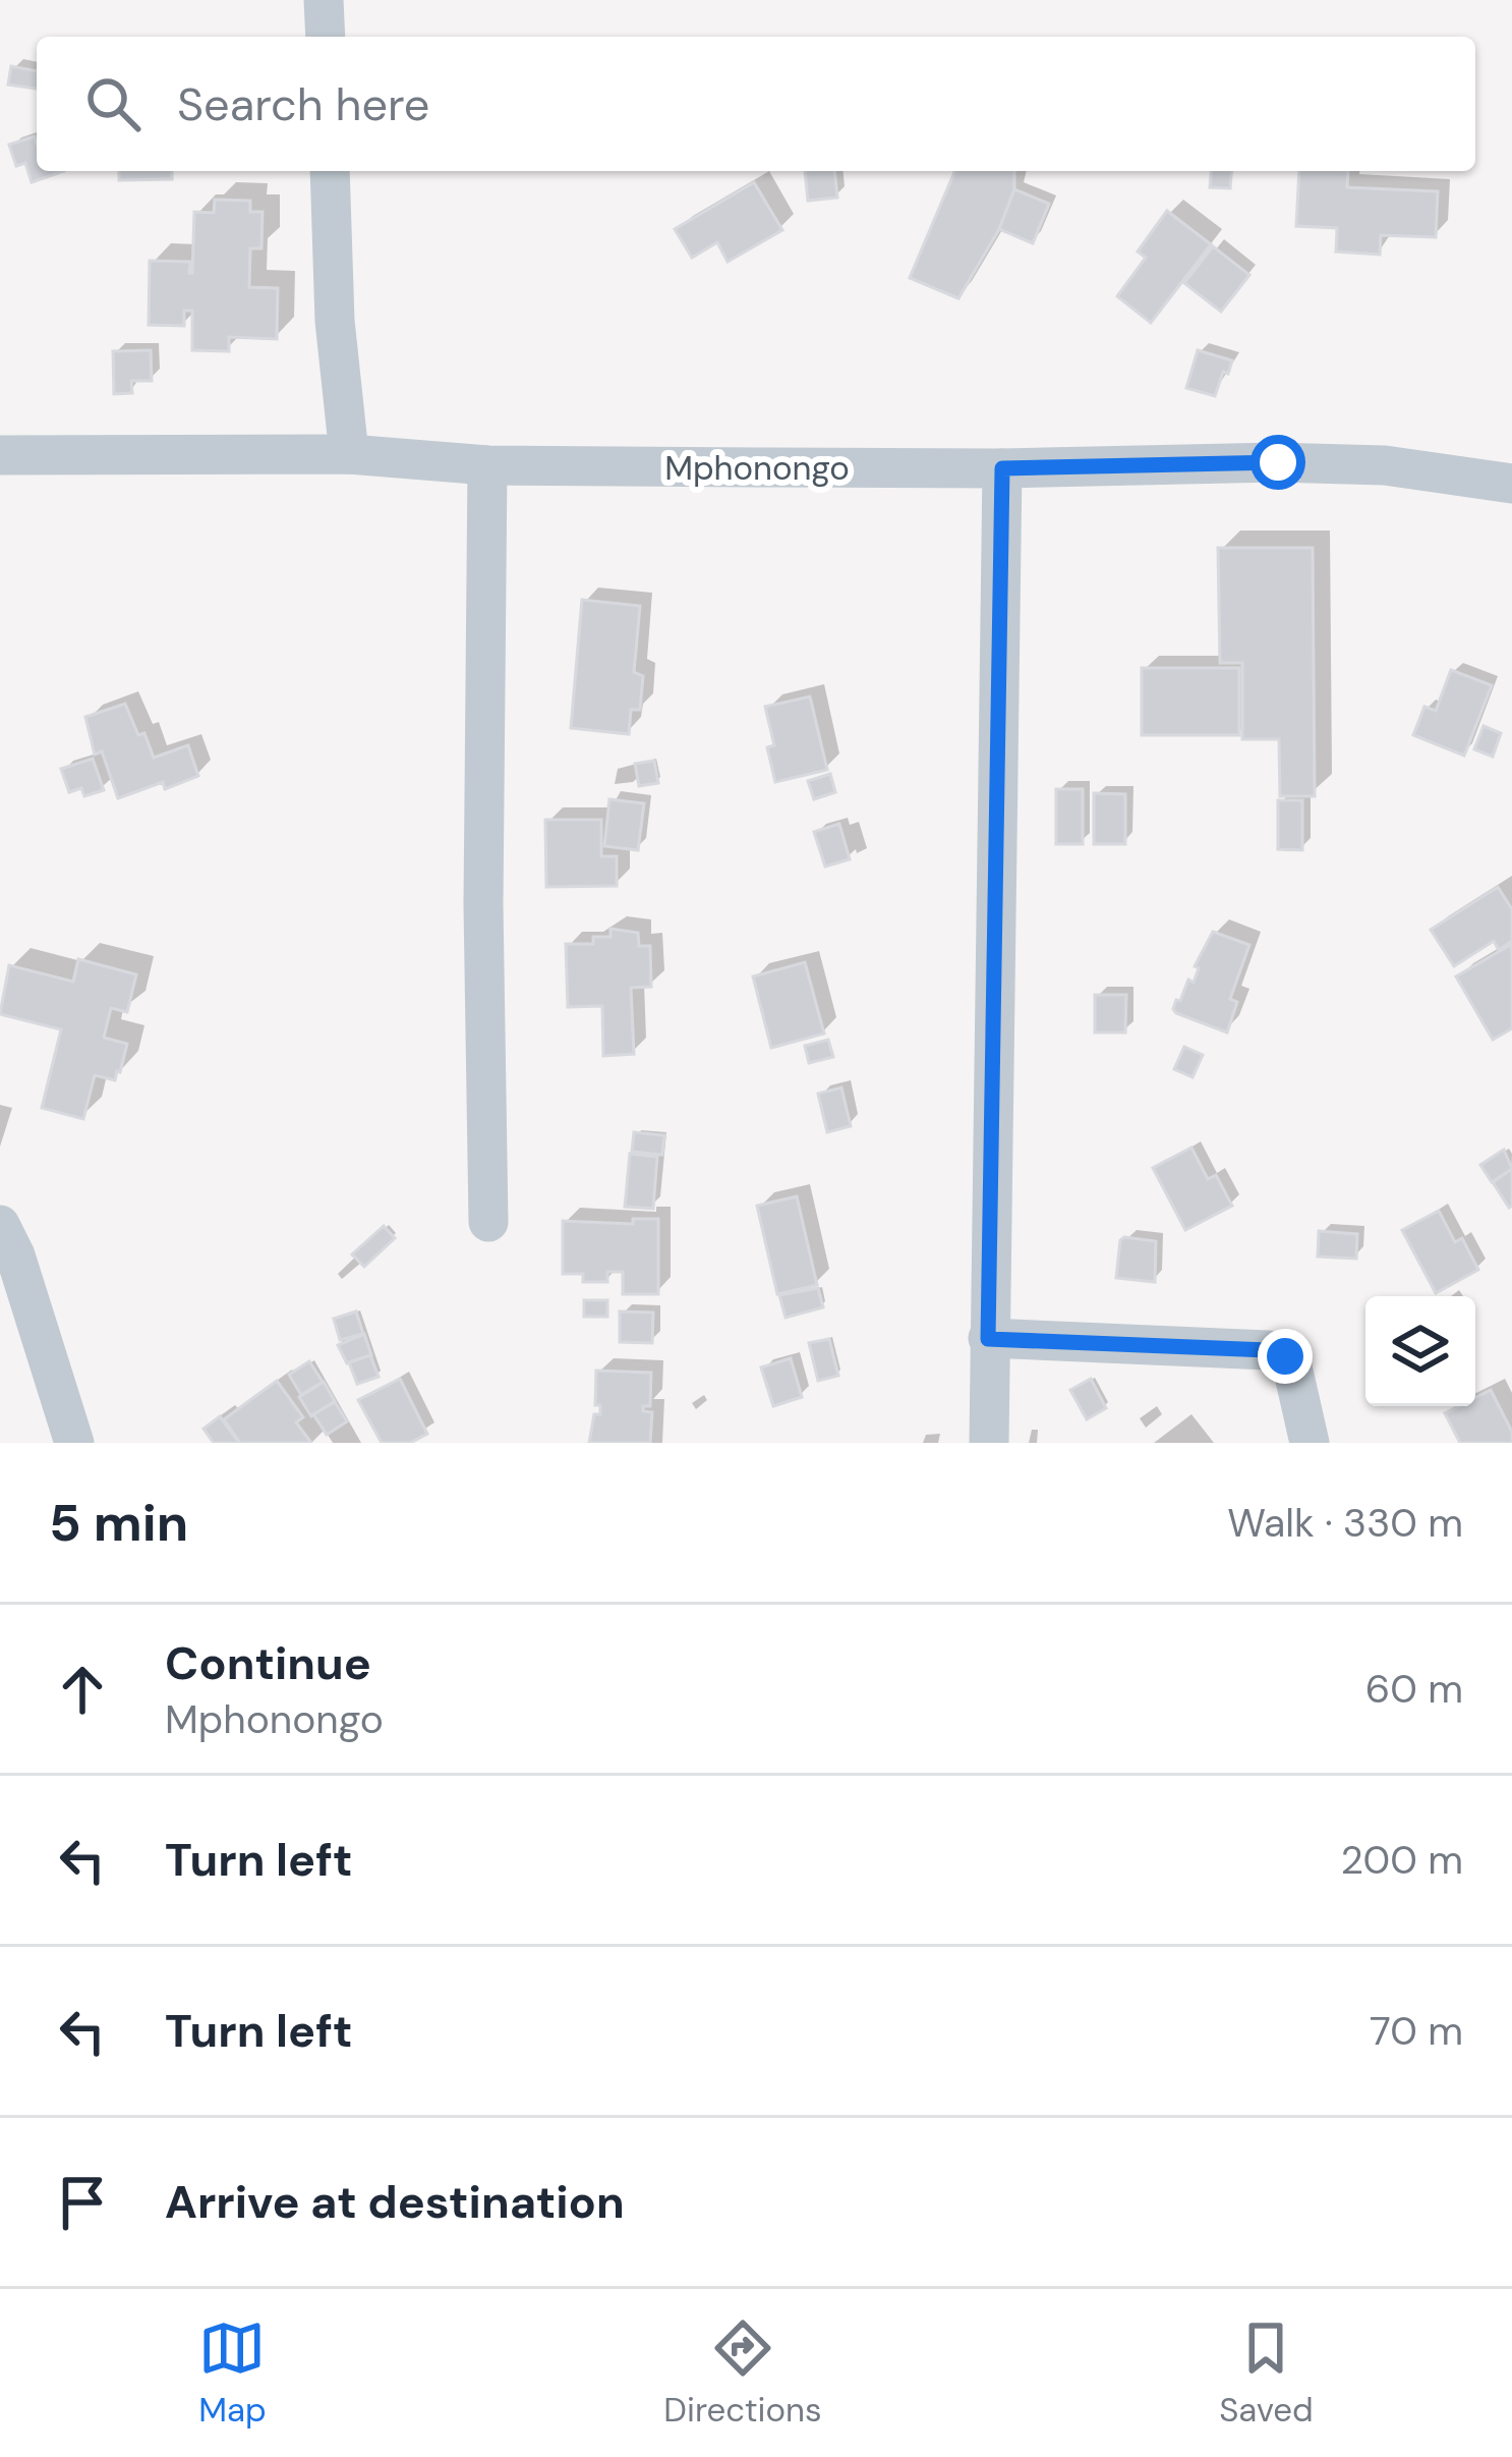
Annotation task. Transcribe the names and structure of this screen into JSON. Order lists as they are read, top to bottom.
{
  "streets": {
    "street": ["Mphonongo"]
  },
  "page": {
    "search": "Search here",
    "heading": ["5 min", "Walk · 330 m"],
    "list": [
      ["Continue", "Mphonongo", "60 m"],
      ["Turn left", "200 m"],
      ["Turn left", "70 m"],
      "Arrive at destination"
    ],
    "nav": ["Map", "Directions", "Saved"]
  }
}
